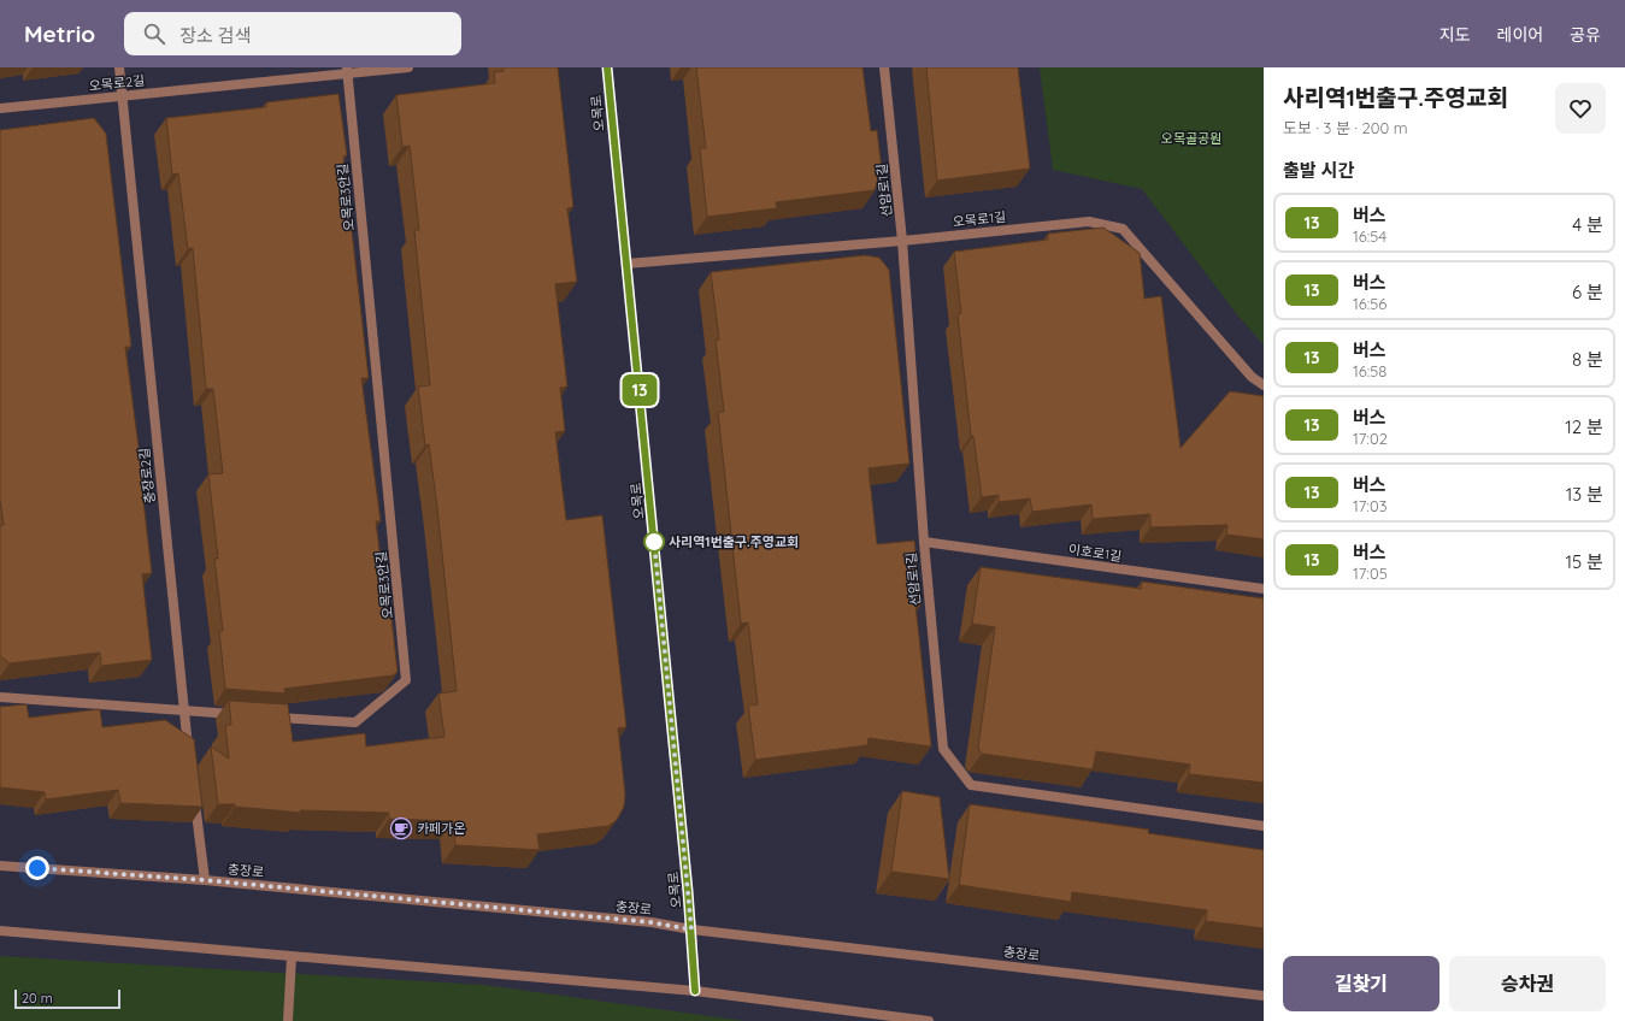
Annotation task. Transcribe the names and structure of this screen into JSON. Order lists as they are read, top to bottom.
{
  "streets": {
    "street": [
      "오목로2길",
      "오목로",
      "선암로1길",
      "오목로3안길",
      "오목로1길",
      "충장로2길",
      "이호로1길",
      "충장로"
    ]
  },
  "crossings": [
    ["오목로2길", "오목로3안길"],
    ["오목로2길", "충장로2길"],
    ["오목로", "오목로1길"],
    ["오목로", "충장로"],
    ["선암로1길", "오목로1길"],
    ["선암로1길", "이호로1길"]
  ],
  "parks": ["오목골공원"],
  "places": {
    "other": ["사리역1번출구.주영교회"],
    "cafe": ["카페가온"]
  },
  "lines": ["bus line 13"],
  "scale_bar": "20 m",
  "page": {
    "header": "Metrio",
    "search": "장소 검색",
    "nav": ["지도", "레이어", "공유"],
    "on_map": "13",
    "heading": [
      ["사리역1번출구.주영교회", "도보 · 3 분 · 200 m"],
      "출발 시간"
    ],
    "list": [
      {
        "mark": "13",
        "name": "버스",
        "note": "16:54",
        "value": "4 분"
      },
      {
        "mark": "13",
        "name": "버스",
        "note": "16:56",
        "value": "6 분"
      },
      {
        "mark": "13",
        "name": "버스",
        "note": "16:58",
        "value": "8 분"
      },
      {
        "mark": "13",
        "name": "버스",
        "note": "17:02",
        "value": "12 분"
      },
      {
        "mark": "13",
        "name": "버스",
        "note": "17:03",
        "value": "13 분"
      },
      {
        "mark": "13",
        "name": "버스",
        "note": "17:05",
        "value": "15 분"
      }
    ],
    "buttons": ["길찾기", "승차권"],
    "scale": "20 m"
  }
}
